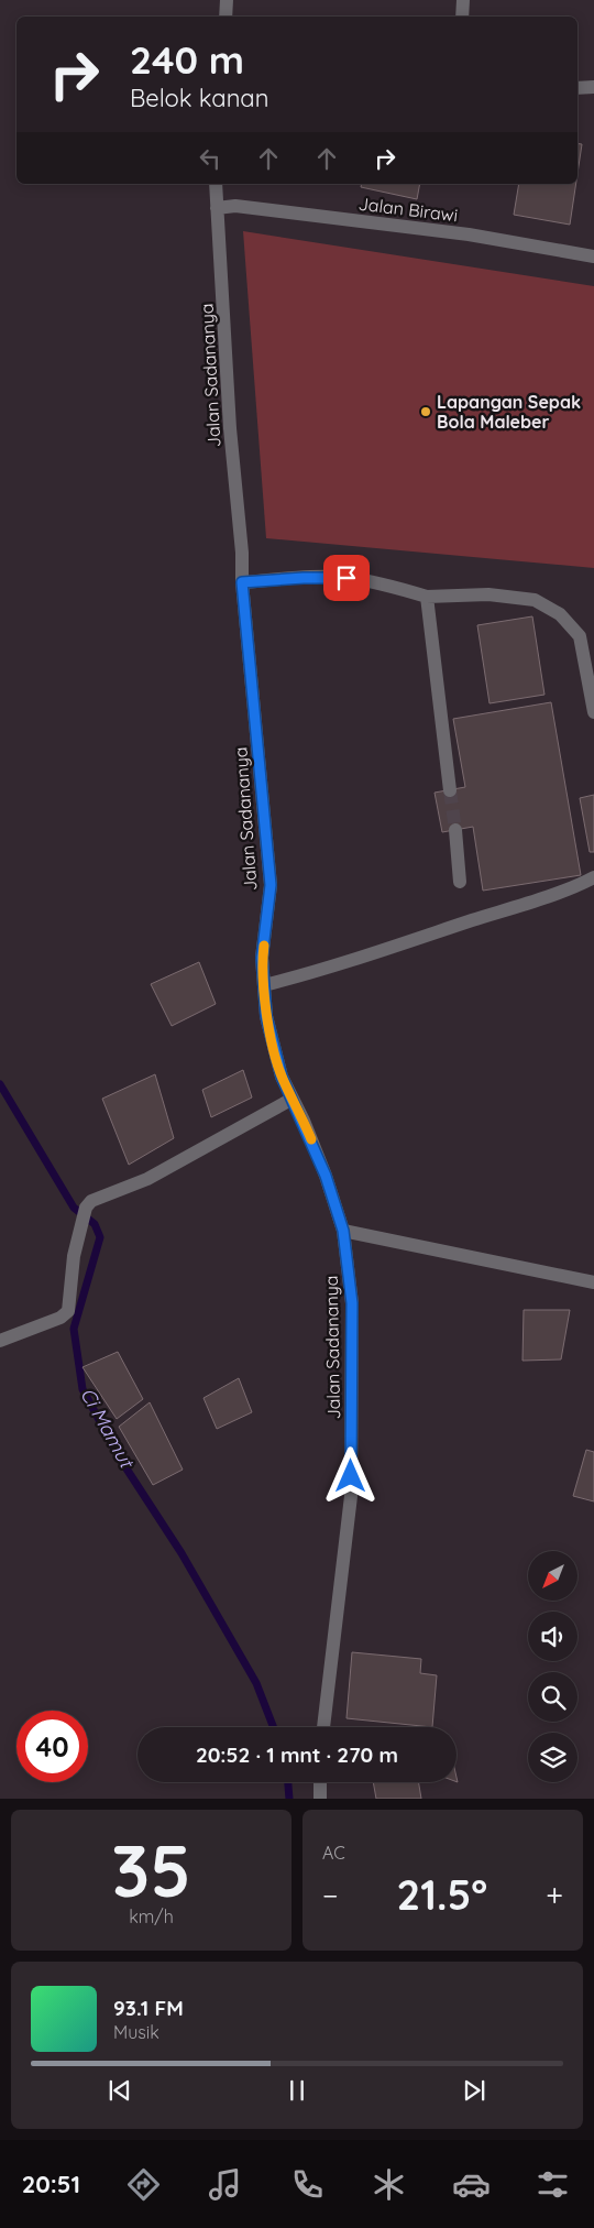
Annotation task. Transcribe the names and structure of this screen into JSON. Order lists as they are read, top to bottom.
{
  "streets": {
    "street": ["Jalan Birawi", "Jalan Sadananya"]
  },
  "crossings": [
    ["Jalan Birawi", "Jalan Sadananya"]
  ],
  "water": ["Ci Mamut"],
  "places": ["Lapangan Sepak Bola Maleber"],
  "north": "bottom left",
  "page": {
    "turn": ["240 m", "Belok kanan"],
    "limit": "40",
    "trip": "20:52 · 1 mnt · 270 m",
    "tile": [
      ["35", "km/h"],
      "AC"
    ],
    "heat": ["−", "21.5°", "+"],
    "song": ["93.1 FM", "Musik"],
    "tabs": "20:51"
  }
}
